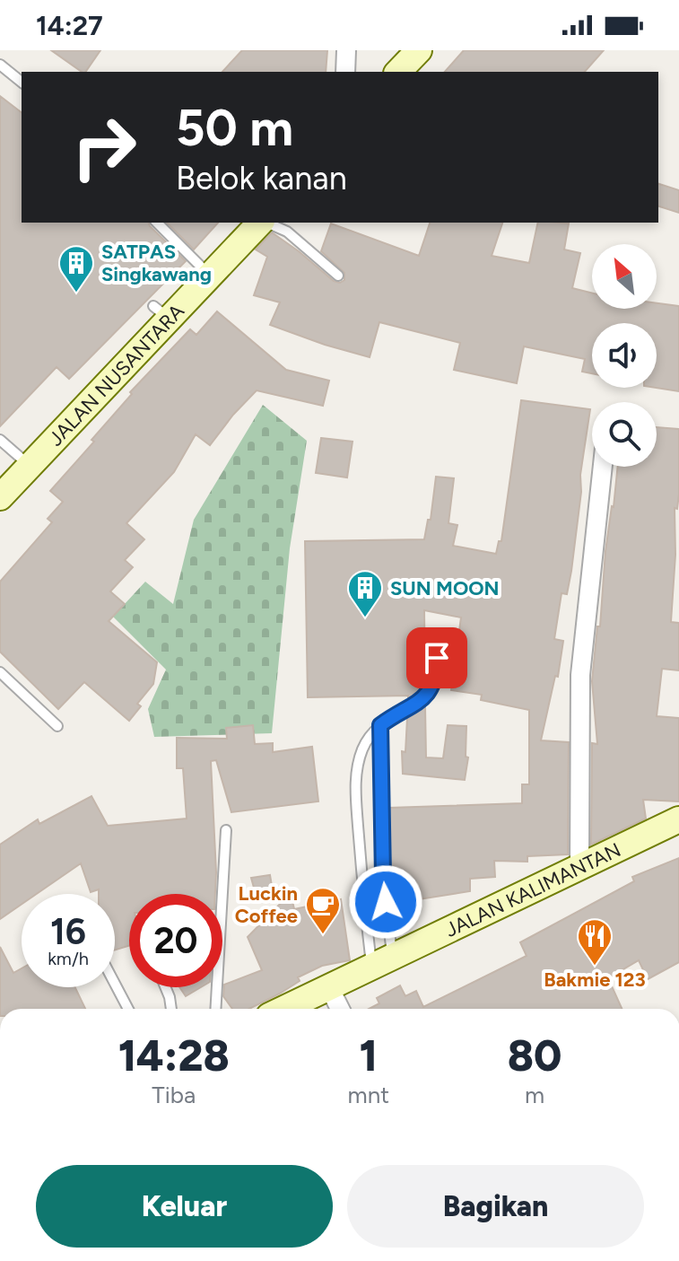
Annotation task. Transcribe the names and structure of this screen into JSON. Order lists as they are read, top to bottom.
{
  "streets": {
    "main road": ["JALAN NUSANTARA", "JALAN KALIMANTAN"]
  },
  "places": {
    "building": ["SATPAS Singkawang", "SUN MOON"],
    "cafe": ["Luckin Coffee"],
    "restaurant": ["Bakmie 123"]
  },
  "north": "top left",
  "page": {
    "status": "14:27",
    "turn": ["50 m", "Belok kanan"],
    "speed": "16 km/h",
    "limit": "20",
    "eta": [
      "14:28",
      "Tiba",
      "1",
      "mnt",
      "80",
      "m"
    ],
    "buttons": ["Keluar", "Bagikan"]
  }
}
